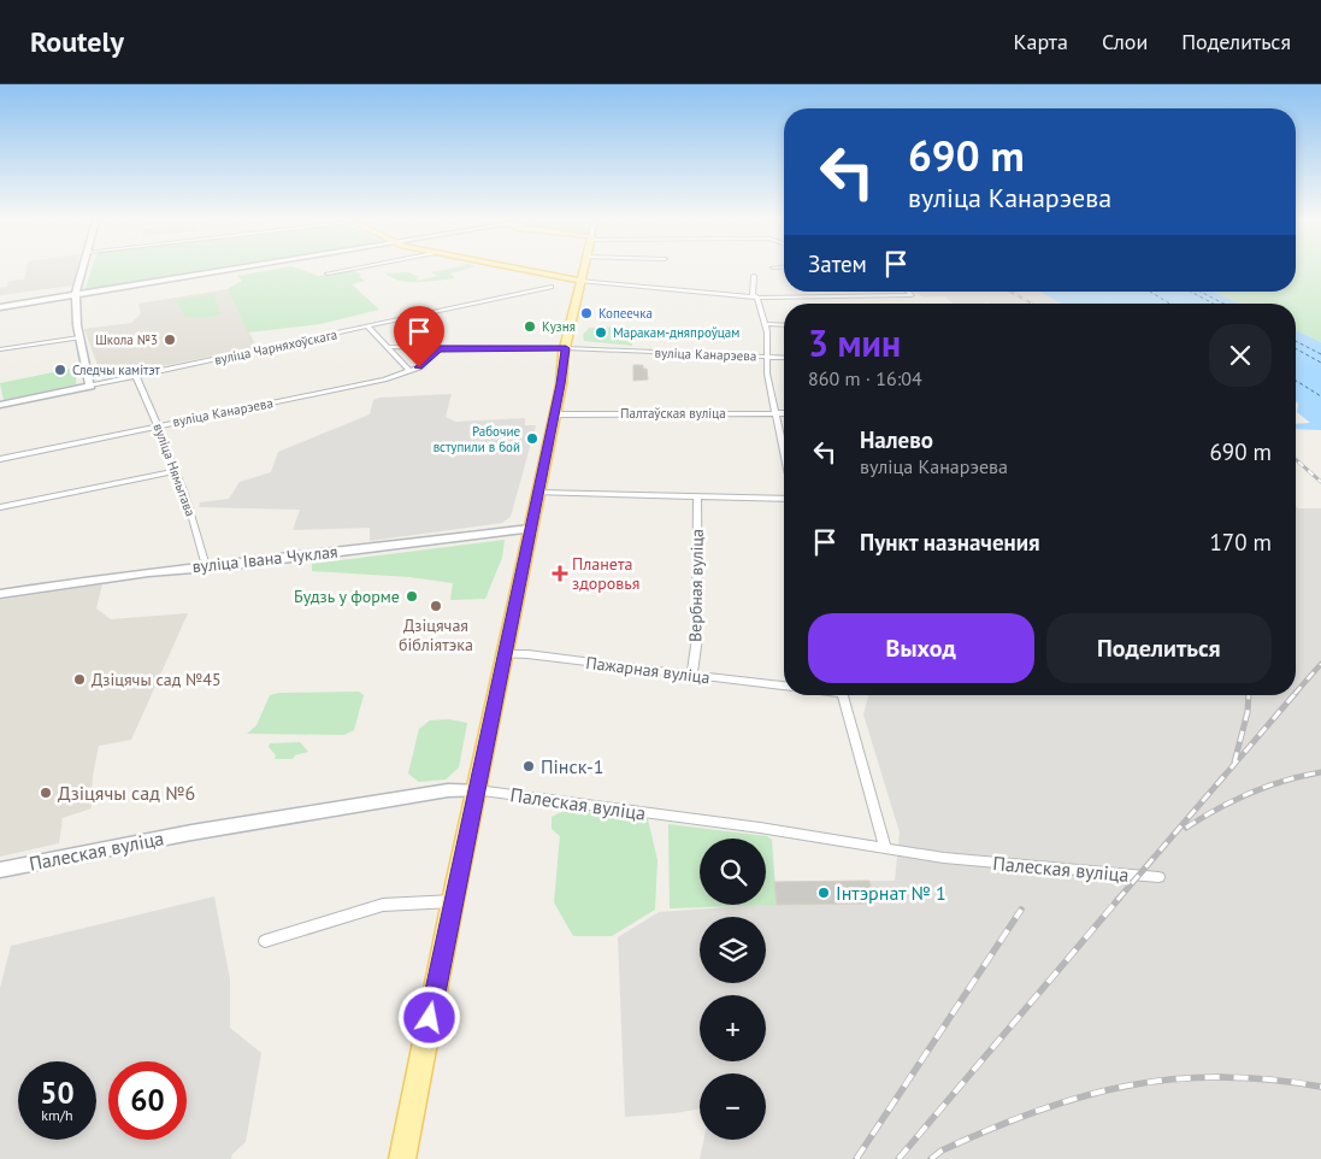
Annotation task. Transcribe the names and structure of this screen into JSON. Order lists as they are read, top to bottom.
{
  "streets": {
    "street": [
      "вуліца Чарняхоўскага",
      "вуліца Канарэева",
      "Палтаўская вуліца",
      "вуліца Нямытава",
      "вуліца Івана Чуклая",
      "Вербная вуліца",
      "Пажарная вуліца",
      "Палеская вуліца"
    ]
  },
  "crossings": [
    ["вуліца Чарняхоўскага", "вуліца Нямытава"],
    ["вуліца Канарэева", "вуліца Нямытава"],
    ["вуліца Нямытава", "вуліца Івана Чуклая"],
    ["Вербная вуліца", "Пажарная вуліца"]
  ],
  "places": {
    "other": [
      "Копеечка",
      "Кузня",
      "Маракам-дняпроўцам",
      "Школа №3",
      "Следчы камітэт",
      "Рабочие вступили в бой",
      "Будзь у форме",
      "Дзіцячая бібліятэка",
      "Дзіцячы сад №45",
      "Пінск-1",
      "Дзіцячы сад №6",
      "Інтэрнат № 1"
    ],
    "health": ["Планета здоровья"]
  },
  "page": {
    "header": "Routely",
    "nav": ["Карта", "Слои", "Поделиться"],
    "turn": ["690 m", "вуліца Канарэева"],
    "then": "Затем",
    "heading": ["3 мин", "860 m · 16:04"],
    "list": [
      {
        "name": "Налево",
        "note": "вуліца Канарэева",
        "value": "690 m"
      },
      {
        "name": "Пункт назначения",
        "value": "170 m"
      }
    ],
    "buttons": ["Выход", "Поделиться"],
    "map_buttons": ["+", "−"],
    "speed": "50 km/h",
    "limit": "60"
  }
}
